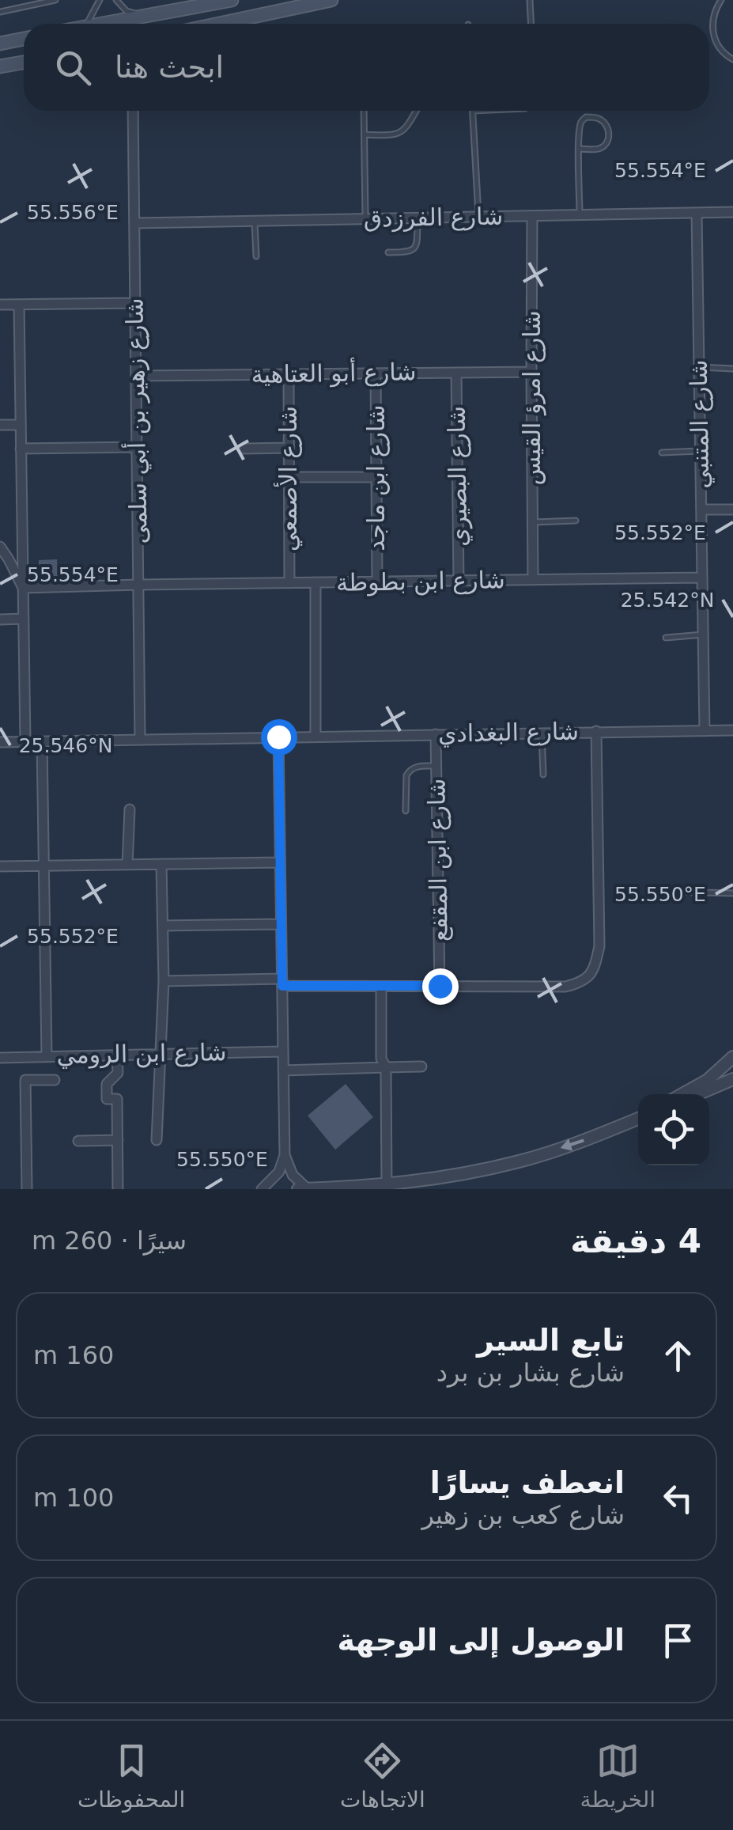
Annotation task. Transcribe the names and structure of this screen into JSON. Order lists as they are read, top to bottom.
{
  "streets": {
    "street": [
      "شارع الفرزدق",
      "شارع أبو العتاهية",
      "شارع امرؤ القيس",
      "شارع زهير بن أبي سلمى",
      "شارع المتنبي",
      "شارع البصيري",
      "شارع ابن ماجد",
      "شارع الأصمعي",
      "شارع ابن بطوطة",
      "شارع البغدادي",
      "شارع ابن المقفع",
      "شارع ابن الرومي"
    ]
  },
  "crossings": [
    ["شارع الفرزدق", "شارع امرؤ القيس"],
    ["شارع الفرزدق", "شارع زهير بن أبي سلمى"],
    ["شارع الفرزدق", "شارع المتنبي"],
    ["شارع أبو العتاهية", "شارع امرؤ القيس"],
    ["شارع أبو العتاهية", "شارع زهير بن أبي سلمى"],
    ["شارع أبو العتاهية", "شارع البصيري"],
    ["شارع أبو العتاهية", "شارع ابن ماجد"],
    ["شارع أبو العتاهية", "شارع الأصمعي"],
    ["شارع امرؤ القيس", "شارع ابن بطوطة"],
    ["شارع زهير بن أبي سلمى", "شارع ابن بطوطة"],
    ["شارع زهير بن أبي سلمى", "شارع البغدادي"],
    ["شارع المتنبي", "شارع ابن بطوطة"],
    ["شارع المتنبي", "شارع البغدادي"],
    ["شارع البصيري", "شارع ابن بطوطة"],
    ["شارع ابن ماجد", "شارع ابن بطوطة"],
    ["شارع الأصمعي", "شارع ابن بطوطة"],
    ["شارع البغدادي", "شارع ابن المقفع"]
  ],
  "page": {
    "search": "ابحث هنا",
    "heading": ["4 دقيقة", "سيرًا · 260 m"],
    "list": [
      ["تابع السير", "شارع بشار بن برد", "160 m"],
      ["انعطف يسارًا", "شارع كعب بن زهير", "100 m"],
      "الوصول إلى الوجهة"
    ],
    "nav": ["الخريطة", "الاتجاهات", "المحفوظات"]
  },
  "coordinates": [
    "55.554°E",
    "55.556°E",
    "55.552°E",
    "25.542°N",
    "25.546°N",
    "55.550°E"
  ]
}
